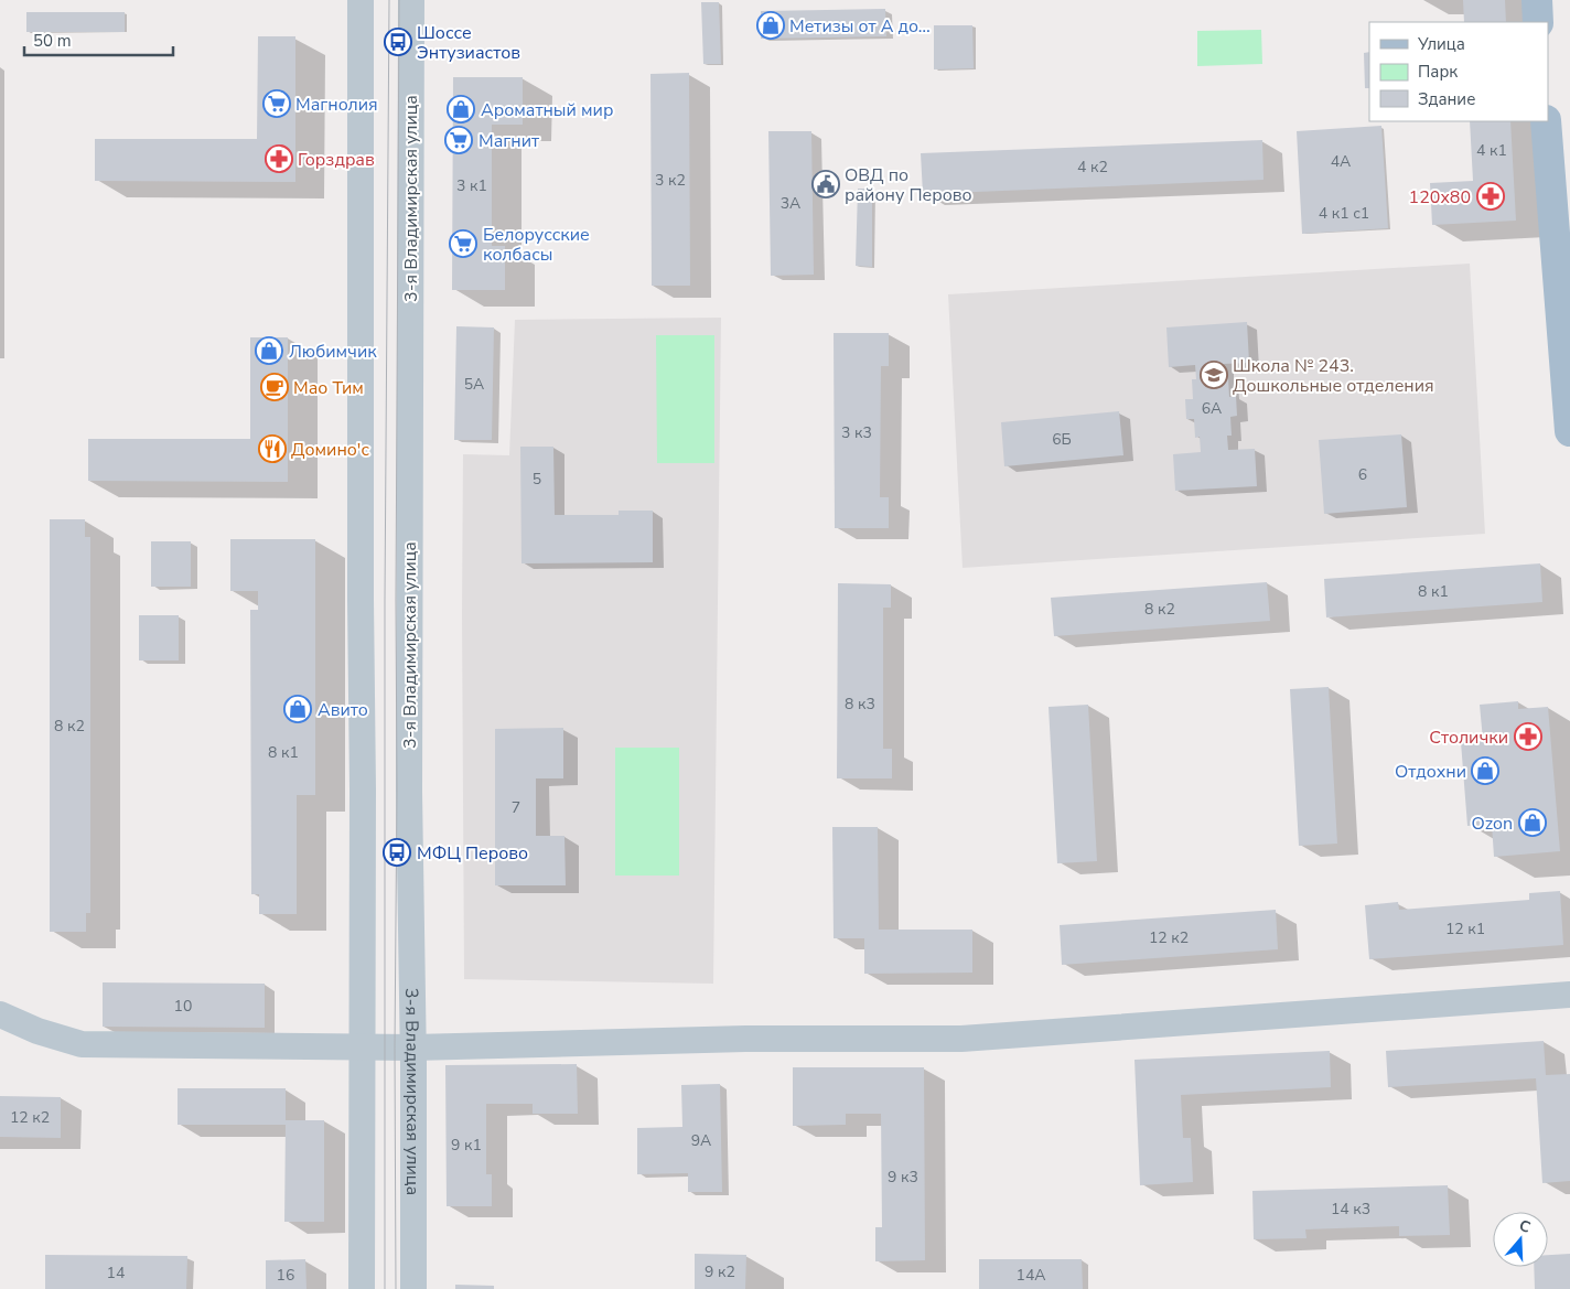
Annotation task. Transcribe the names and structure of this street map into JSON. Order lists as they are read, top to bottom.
{
  "streets": {
    "street": ["3-я Владимирская улица"]
  },
  "places": {
    "shop": [
      "Метизы от А до…",
      "Ароматный мир",
      "Любимчик",
      "Авито",
      "Отдохни",
      "Ozon"
    ],
    "bus stop": ["Шоссе Энтузиастов", "МФЦ Перово"],
    "supermarket": ["Магнолия", "Магнит", "Белорусские колбасы"],
    "pharmacy": ["Горздрав", "120x80", "Столички"],
    "public building": ["ОВД по району Перово"],
    "school or university": ["Школа № 243. Дошкольные отделения"],
    "cafe": ["Мао Тим"],
    "restaurant": ["Домино'c"]
  },
  "house_numbers": [
    "4 к1",
    "4А",
    "4 к2",
    "3 к2",
    "3 к1",
    "3А",
    "4 к1 с1",
    "5А",
    "6А",
    "3 к3",
    "6Б",
    "6",
    "5",
    "8 к1",
    "8 к2",
    "8 к3",
    "8 к2",
    "8 к1",
    "7",
    "12 к1",
    "12 к2",
    "10",
    "12 к2",
    "9А",
    "9 к1",
    "9 к3",
    "14 к3",
    "9 к2",
    "14",
    "16",
    "14А"
  ],
  "legend": ["Улица", "Парк", "Здание"],
  "scale_bar": "50 m",
  "north": "top"
}
